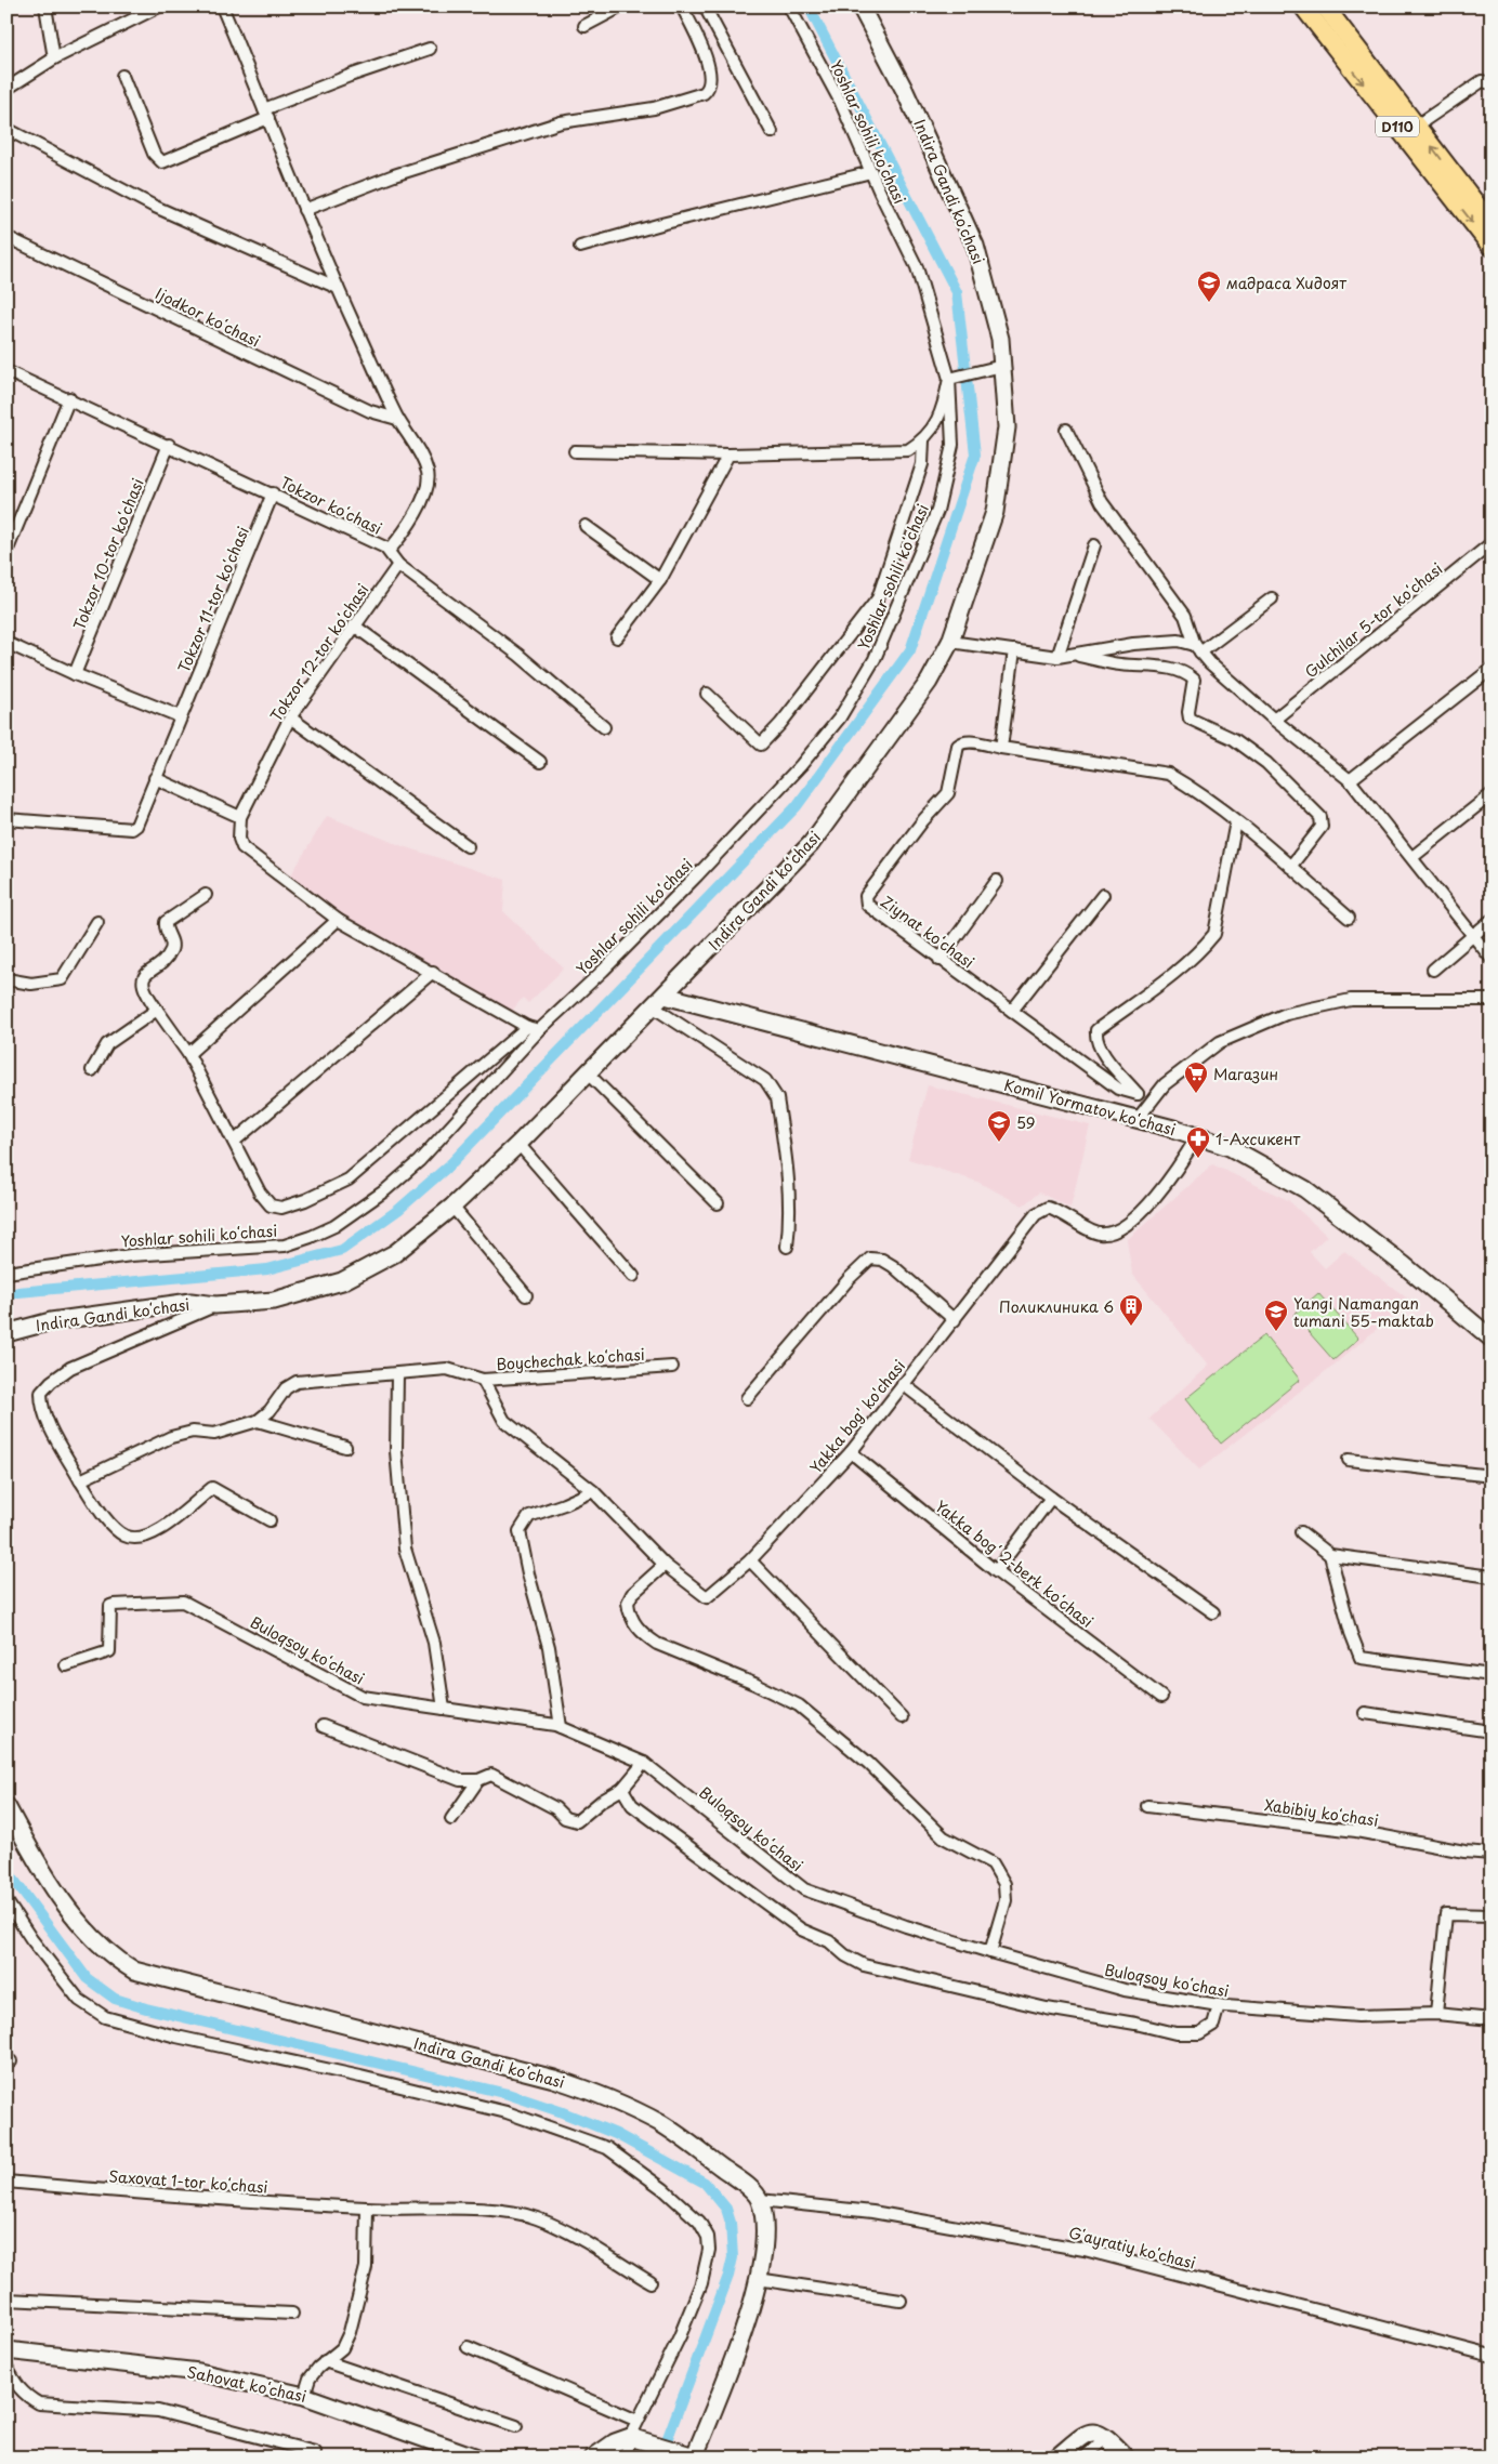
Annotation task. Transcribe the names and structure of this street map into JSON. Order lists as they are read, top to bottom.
{
  "streets": {
    "main road": ["D110"],
    "street": [
      "Yoshlar sohili koʻchasi",
      "Indira Gandi koʻchasi",
      "Ijodkor koʻchasi",
      "Tokzor koʻchasi",
      "Tokzor 10-tor koʻchasi",
      "Tokzor 11-tor koʻchasi",
      "Gulchilar 5-tor koʻchasi",
      "Tokzor 12-tor koʻchasi",
      "Ziynat koʻchasi",
      "Komil Yormatov koʻchasi",
      "Boychechak koʻchasi",
      "Yakka bog' ko'chasi",
      "Yakka bogʻ 2-berk koʻchasi",
      "Buloqsoy koʻchasi",
      "Xabibiy koʻchasi",
      "Saxovat 1-tor koʻchasi",
      "Gʻayratiy koʻchasi",
      "Sahovat koʻchasi"
    ]
  },
  "crossings": [
    ["Indira Gandi koʻchasi", "Komil Yormatov koʻchasi"],
    ["Indira Gandi koʻchasi", "Gʻayratiy koʻchasi"],
    ["Tokzor koʻchasi", "Tokzor 10-tor koʻchasi"],
    ["Tokzor koʻchasi", "Tokzor 11-tor koʻchasi"],
    ["Tokzor koʻchasi", "Tokzor 12-tor koʻchasi"],
    ["Ziynat koʻchasi", "Komil Yormatov koʻchasi"],
    ["Komil Yormatov koʻchasi", "Yakka bog' ko'chasi"],
    ["Boychechak koʻchasi", "Yakka bog' ko'chasi"],
    ["Yakka bog' ko'chasi", "Yakka bogʻ 2-berk koʻchasi"]
  ],
  "places": {
    "school or university": ["мадраса Хидоят", "59", "Yangi Namangan tumani 55-maktab"],
    "supermarket": ["Магазин"],
    "pharmacy": ["1-Ахсикент"],
    "building": ["Поликлиника 6"]
  }
}
